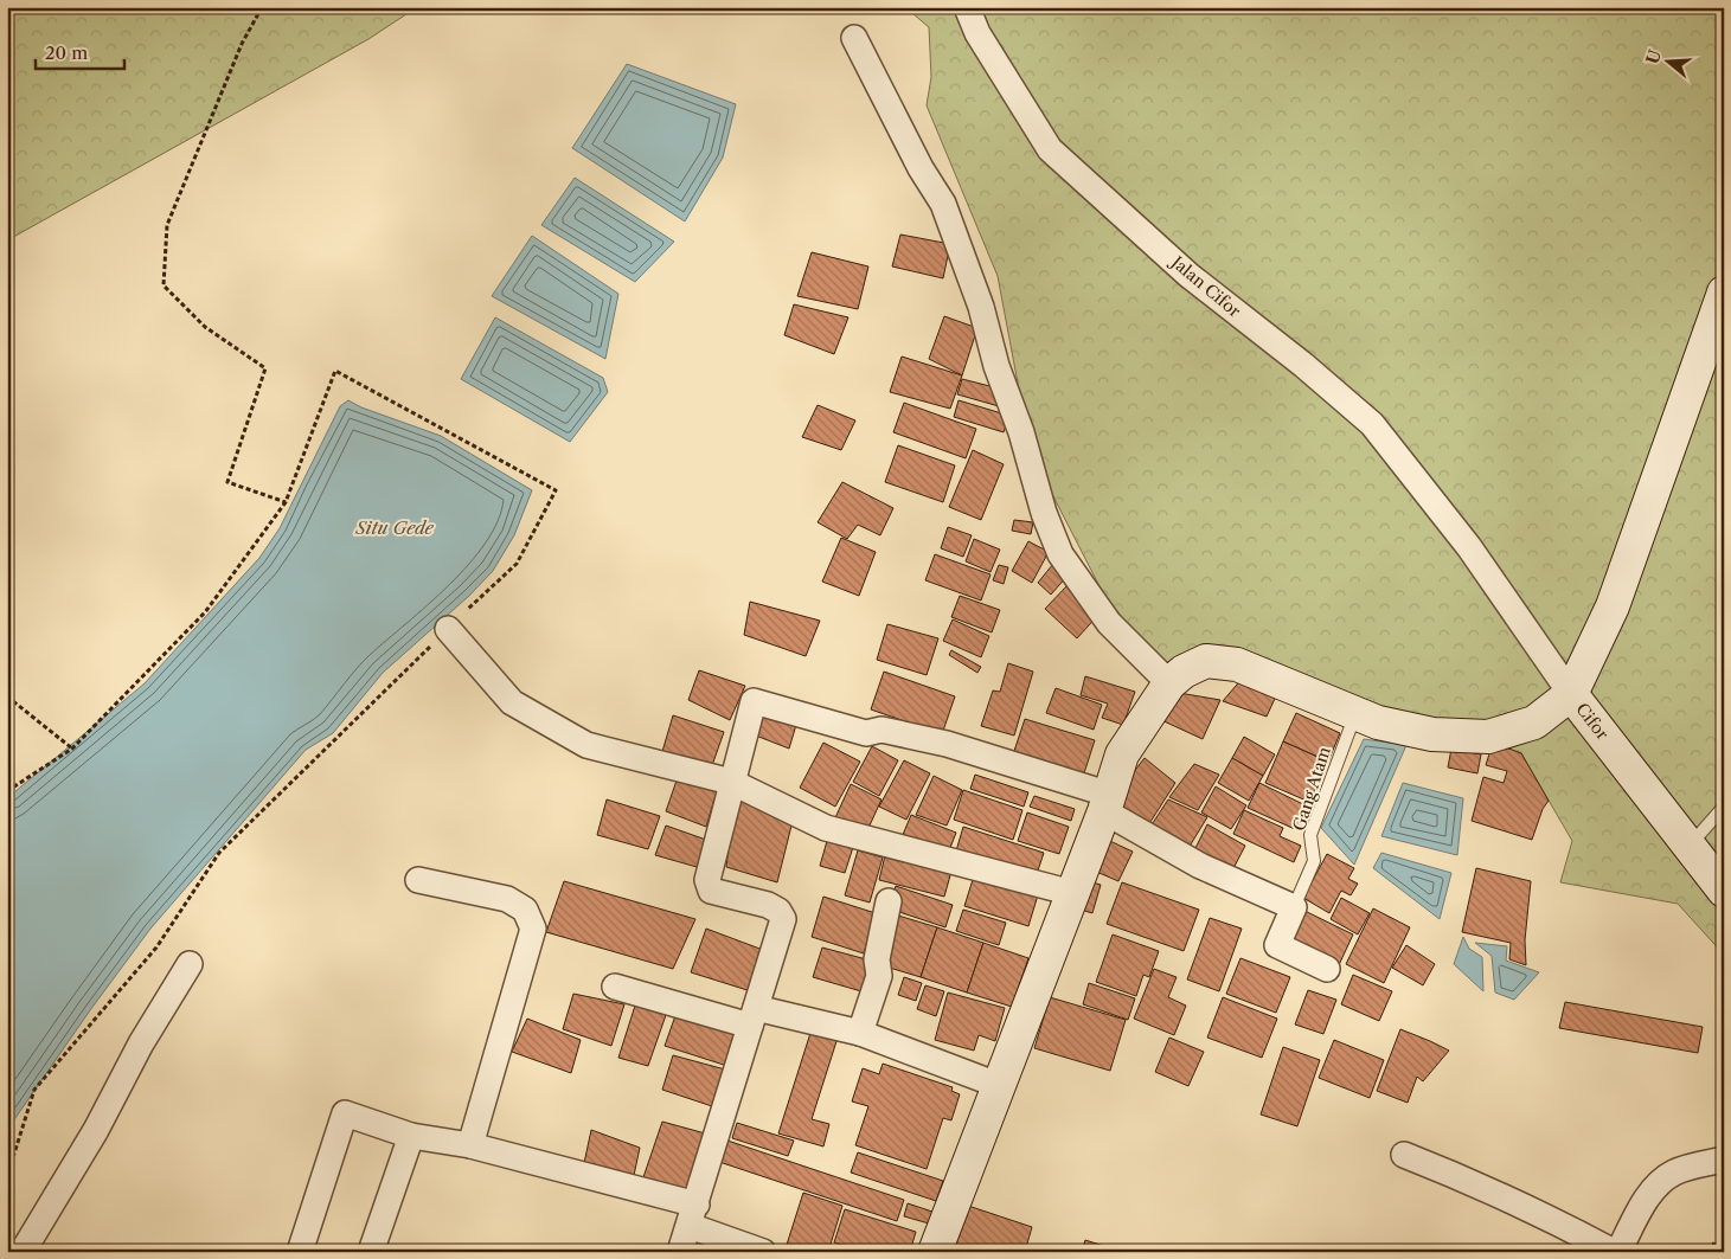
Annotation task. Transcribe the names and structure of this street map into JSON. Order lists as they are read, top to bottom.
{
  "streets": {
    "street": ["Jalan Cifor", "Cifor"],
    "lane": ["Gang Atam"]
  },
  "crossings": [
    ["Jalan Cifor", "Cifor"]
  ],
  "water": ["Situ Gede"],
  "scale_bar": "20 m",
  "north": "left"
}
